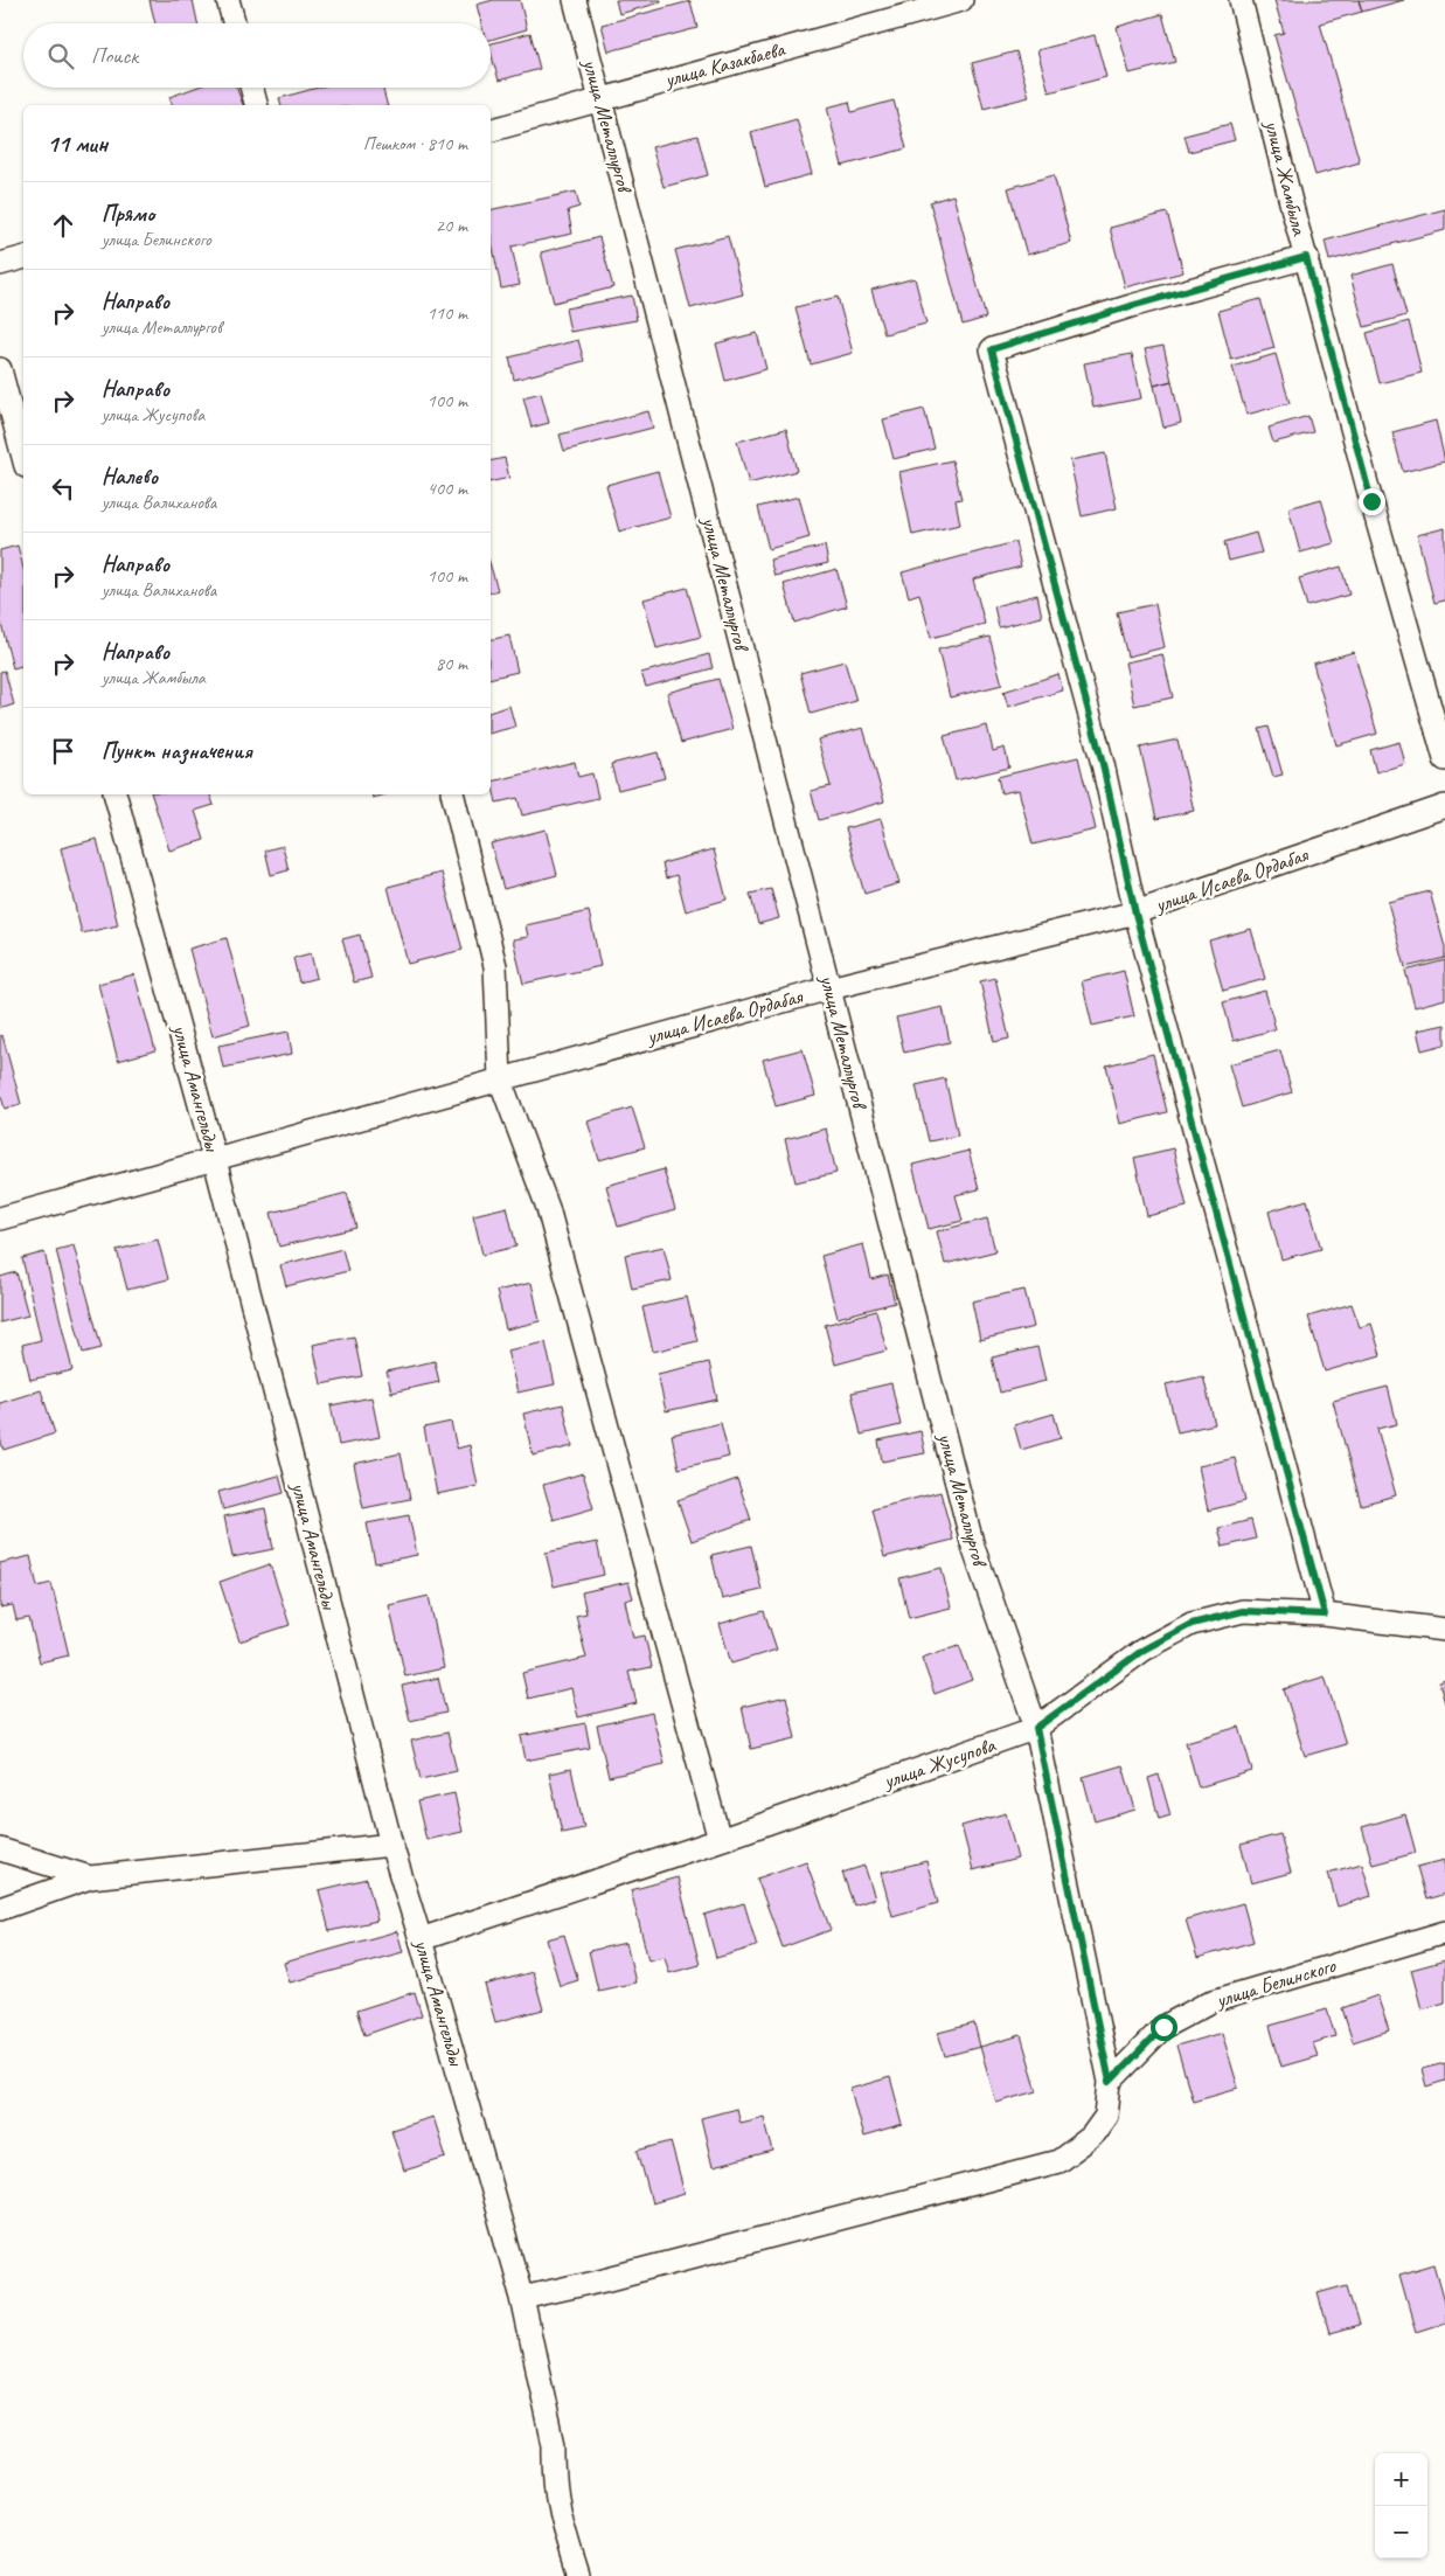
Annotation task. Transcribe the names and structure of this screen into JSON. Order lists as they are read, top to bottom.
{
  "streets": {
    "street": [
      "улица Казакбаева",
      "улица Металлургов",
      "улица Жамбыла",
      "улица Исаева Ордабая",
      "улица Амангельды",
      "улица Жусупова",
      "улица Белинского"
    ]
  },
  "crossings": [
    ["улица Казакбаева", "улица Металлургов"],
    ["улица Металлургов", "улица Исаева Ордабая"],
    ["улица Металлургов", "улица Амангельды"],
    ["улица Металлургов", "улица Жусупова"],
    ["улица Металлургов", "улица Белинского"],
    ["улица Исаева Ордабая", "улица Амангельды"],
    ["улица Амангельды", "улица Жусупова"]
  ],
  "page": {
    "search": "Поиск",
    "heading": ["11 мин", "Пешком · 810 m"],
    "list": [
      ["Прямо", "улица Белинского", "20 m"],
      ["Направо", "улица Металлургов", "110 m"],
      ["Направо", "улица Жусупова", "100 m"],
      ["Налево", "улица Валиханова", "400 m"],
      ["Направо", "улица Валиханова", "100 m"],
      ["Направо", "улица Жамбыла", "80 m"],
      "Пункт назначения"
    ],
    "map_buttons": ["+", "−"]
  }
}
